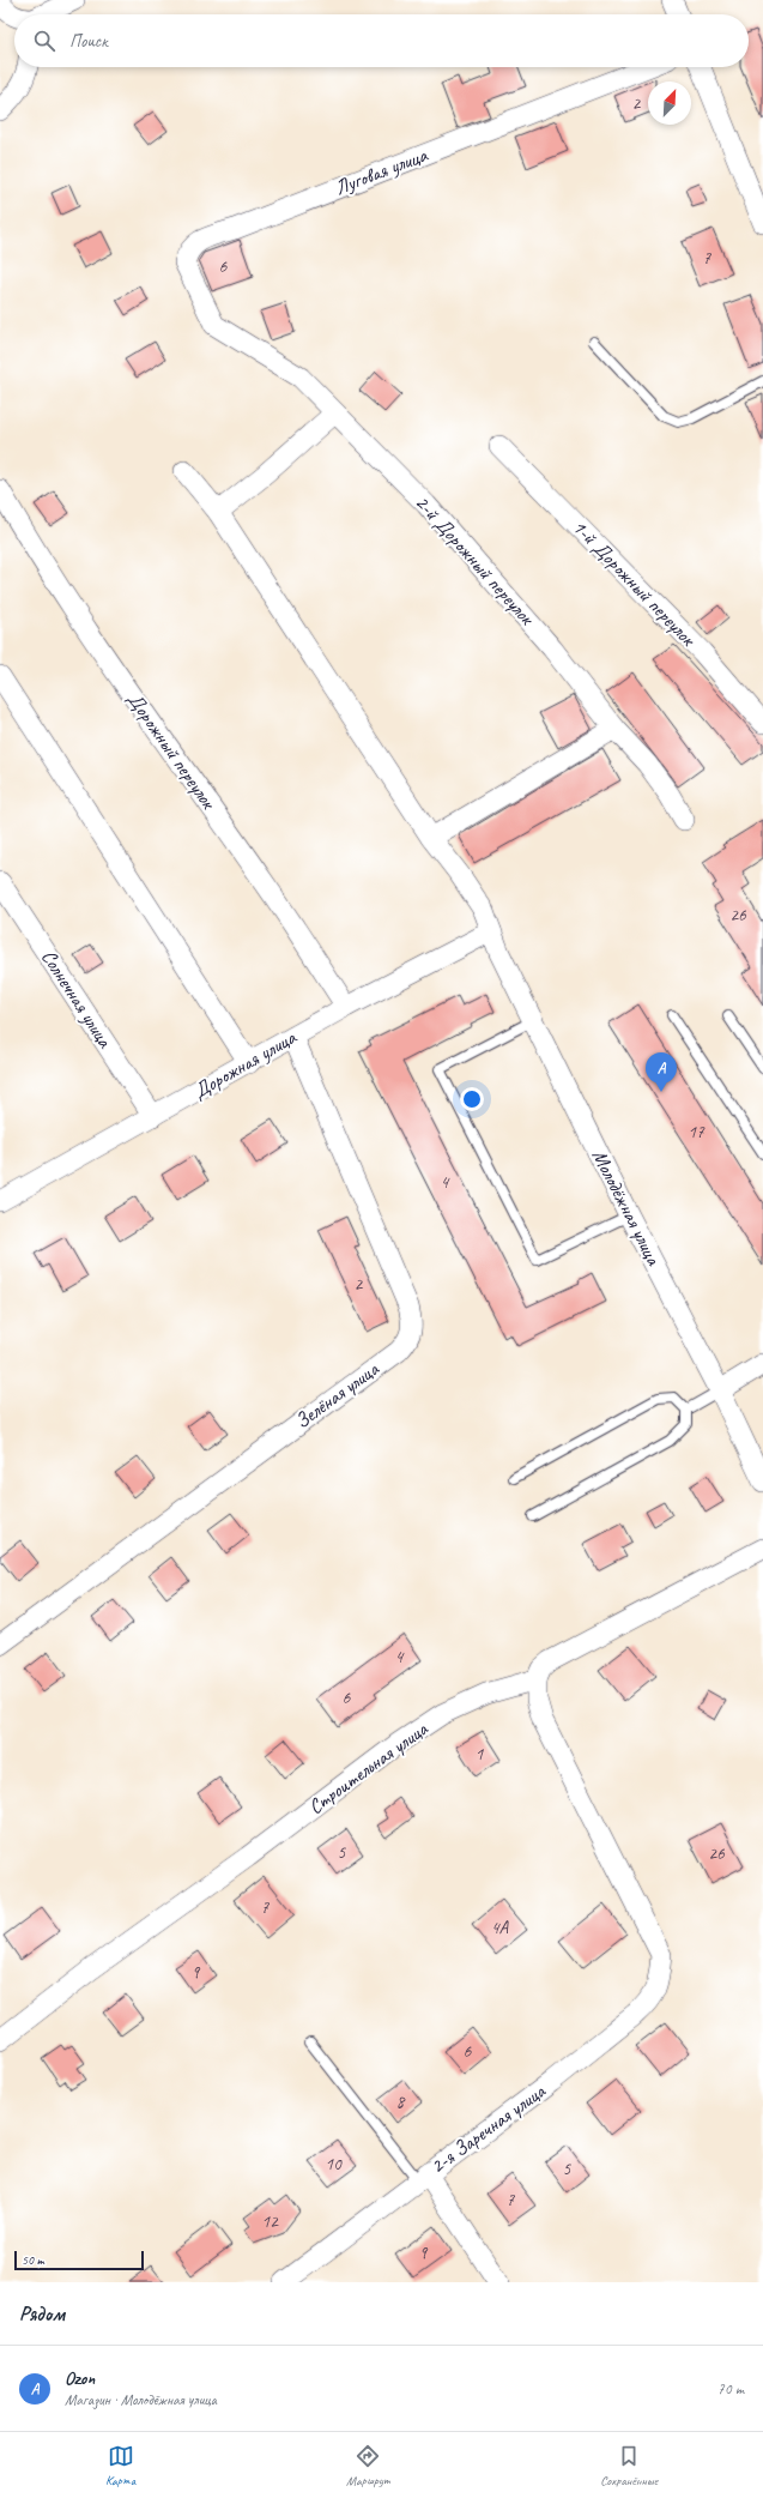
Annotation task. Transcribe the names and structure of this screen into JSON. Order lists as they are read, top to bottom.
{
  "streets": {
    "street": [
      "Луговая улица",
      "2-й Дорожный переулок",
      "1-й Дорожный переулок",
      "Дорожный переулок",
      "Солнечная улица",
      "Дорожная улица",
      "Молодёжная улица",
      "Зелёная улица",
      "Строительная улица",
      "2-я Заречная улица"
    ]
  },
  "crossings": [
    ["Луговая улица", "2-й Дорожный переулок"],
    ["Дорожный переулок", "Дорожная улица"],
    ["Солнечная улица", "Дорожная улица"],
    ["Дорожная улица", "Молодёжная улица"],
    ["Дорожная улица", "Зелёная улица"],
    ["Строительная улица", "2-я Заречная улица"]
  ],
  "house_numbers": [
    "2",
    "7",
    "6",
    "26",
    "17",
    "4",
    "2",
    "4",
    "6",
    "1",
    "5",
    "26",
    "7",
    "4А",
    "9",
    "6",
    "8",
    "10",
    "5",
    "7",
    "12",
    "9"
  ],
  "scale_bar": "50 m",
  "north": "top right",
  "page": {
    "search": "Поиск",
    "pins": "A",
    "scale": "50 m",
    "heading": "Рядом",
    "list": [
      {
        "mark": "A",
        "name": "Ozon",
        "note": "Магазин · Молодёжная улица",
        "value": "70 m"
      }
    ],
    "nav": ["Карта", "Маршрут", "Сохранённые"]
  }
}
